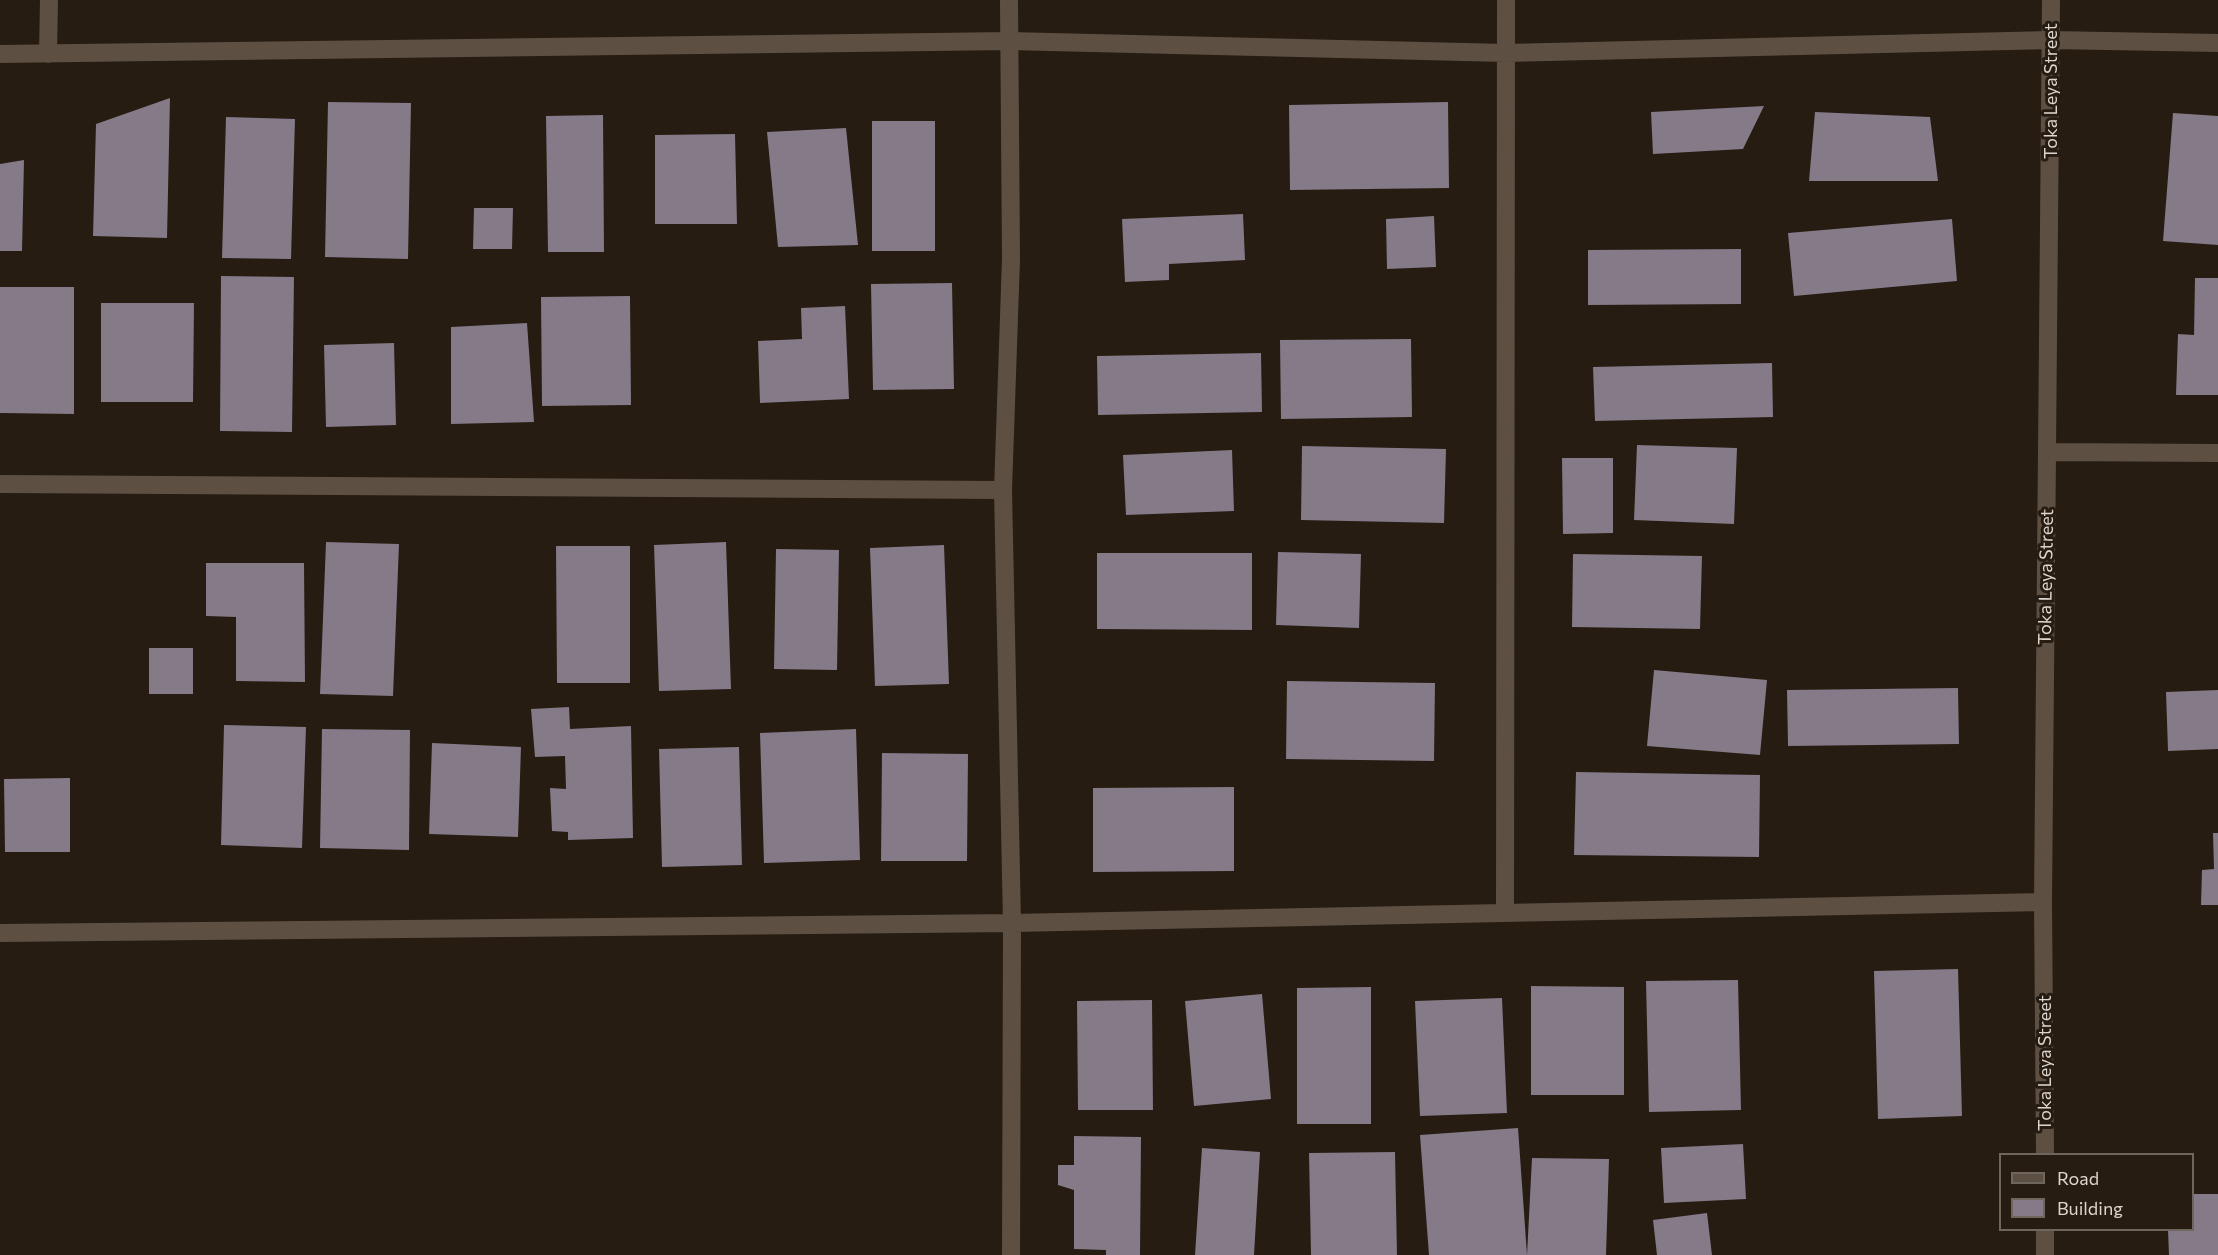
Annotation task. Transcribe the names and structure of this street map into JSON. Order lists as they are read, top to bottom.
{
  "streets": {
    "street": ["Toka Leya Street"]
  },
  "legend": ["Road", "Building"]
}
